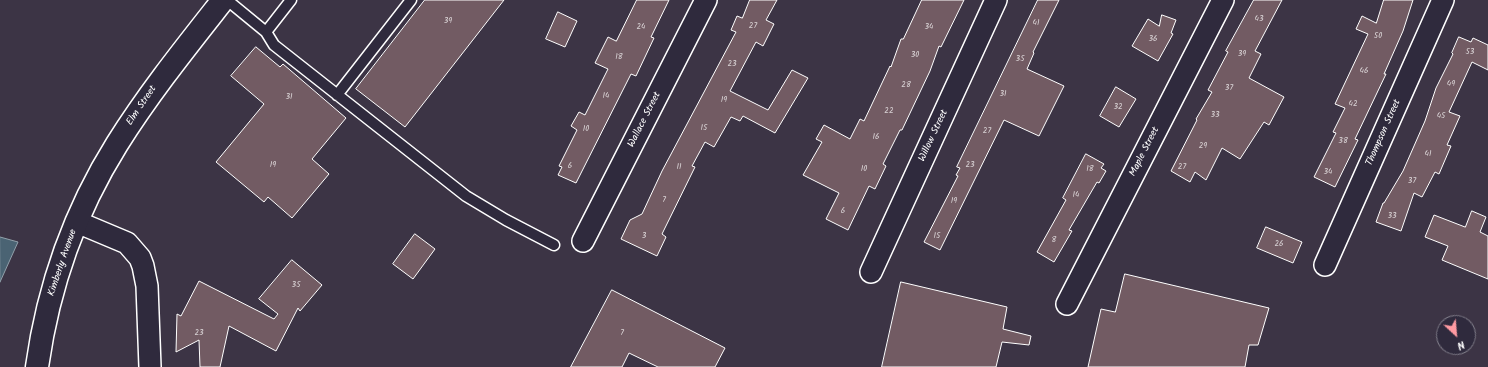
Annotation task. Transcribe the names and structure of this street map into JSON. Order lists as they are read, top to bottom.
{
  "streets": {
    "main road": ["Elm Street", "Kimberly Avenue"],
    "street": [
      "Wallace Street",
      "Thompson Street",
      "Willow Street",
      "Maple Street"
    ]
  },
  "crossings": [
    ["Elm Street", "Kimberly Avenue"]
  ],
  "house_numbers": [
    "43",
    "39",
    "41",
    "27",
    "24",
    "34",
    "50",
    "36",
    "53",
    "39",
    "30",
    "18",
    "35",
    "23",
    "46",
    "49",
    "28",
    "37",
    "31",
    "14",
    "31",
    "19",
    "42",
    "32",
    "22",
    "33",
    "45",
    "15",
    "10",
    "27",
    "16",
    "38",
    "29",
    "41",
    "19",
    "23",
    "6",
    "11",
    "27",
    "10",
    "18",
    "34",
    "37",
    "14",
    "7",
    "19",
    "6",
    "33",
    "3",
    "15",
    "8",
    "26",
    "35",
    "23",
    "7"
  ],
  "north": "bottom right"
}
